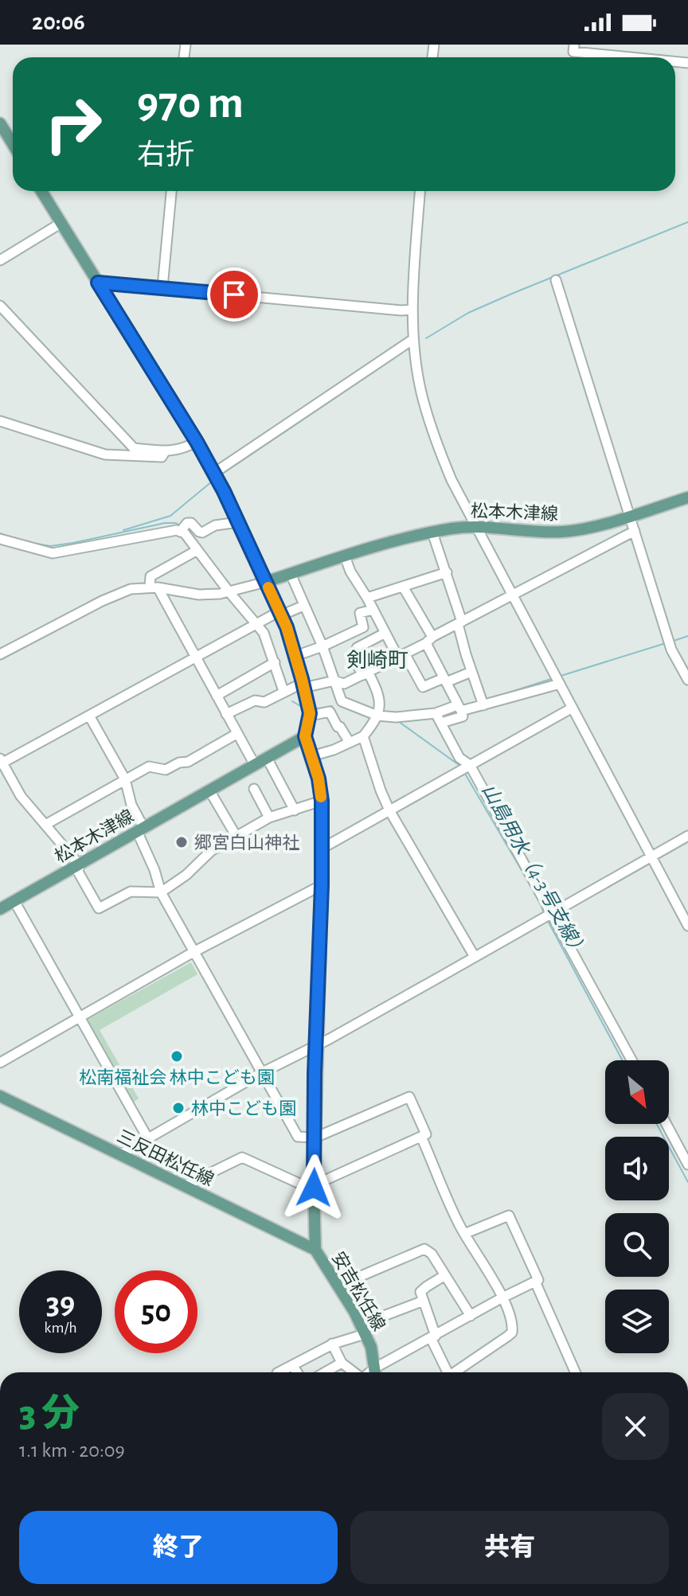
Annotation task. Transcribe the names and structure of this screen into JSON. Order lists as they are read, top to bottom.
{
  "streets": {
    "main road": ["松本木津線", "三反田松任線", "安吉松任線"]
  },
  "crossings": [
    ["松本木津線", "安吉松任線"],
    ["三反田松任線", "安吉松任線"]
  ],
  "districts": ["剣崎町"],
  "water": ["山島用水（4-3号支線）"],
  "places": ["郷宮白山神社", "松南福祉会 林中こども園", "林中こども園"],
  "north": "bottom right",
  "page": {
    "status": "20:06",
    "turn": ["970 m", "右折"],
    "speed": "39 km/h",
    "limit": "50",
    "heading": ["3 分", "1.1 km · 20:09"],
    "buttons": ["終了", "共有"]
  }
}
